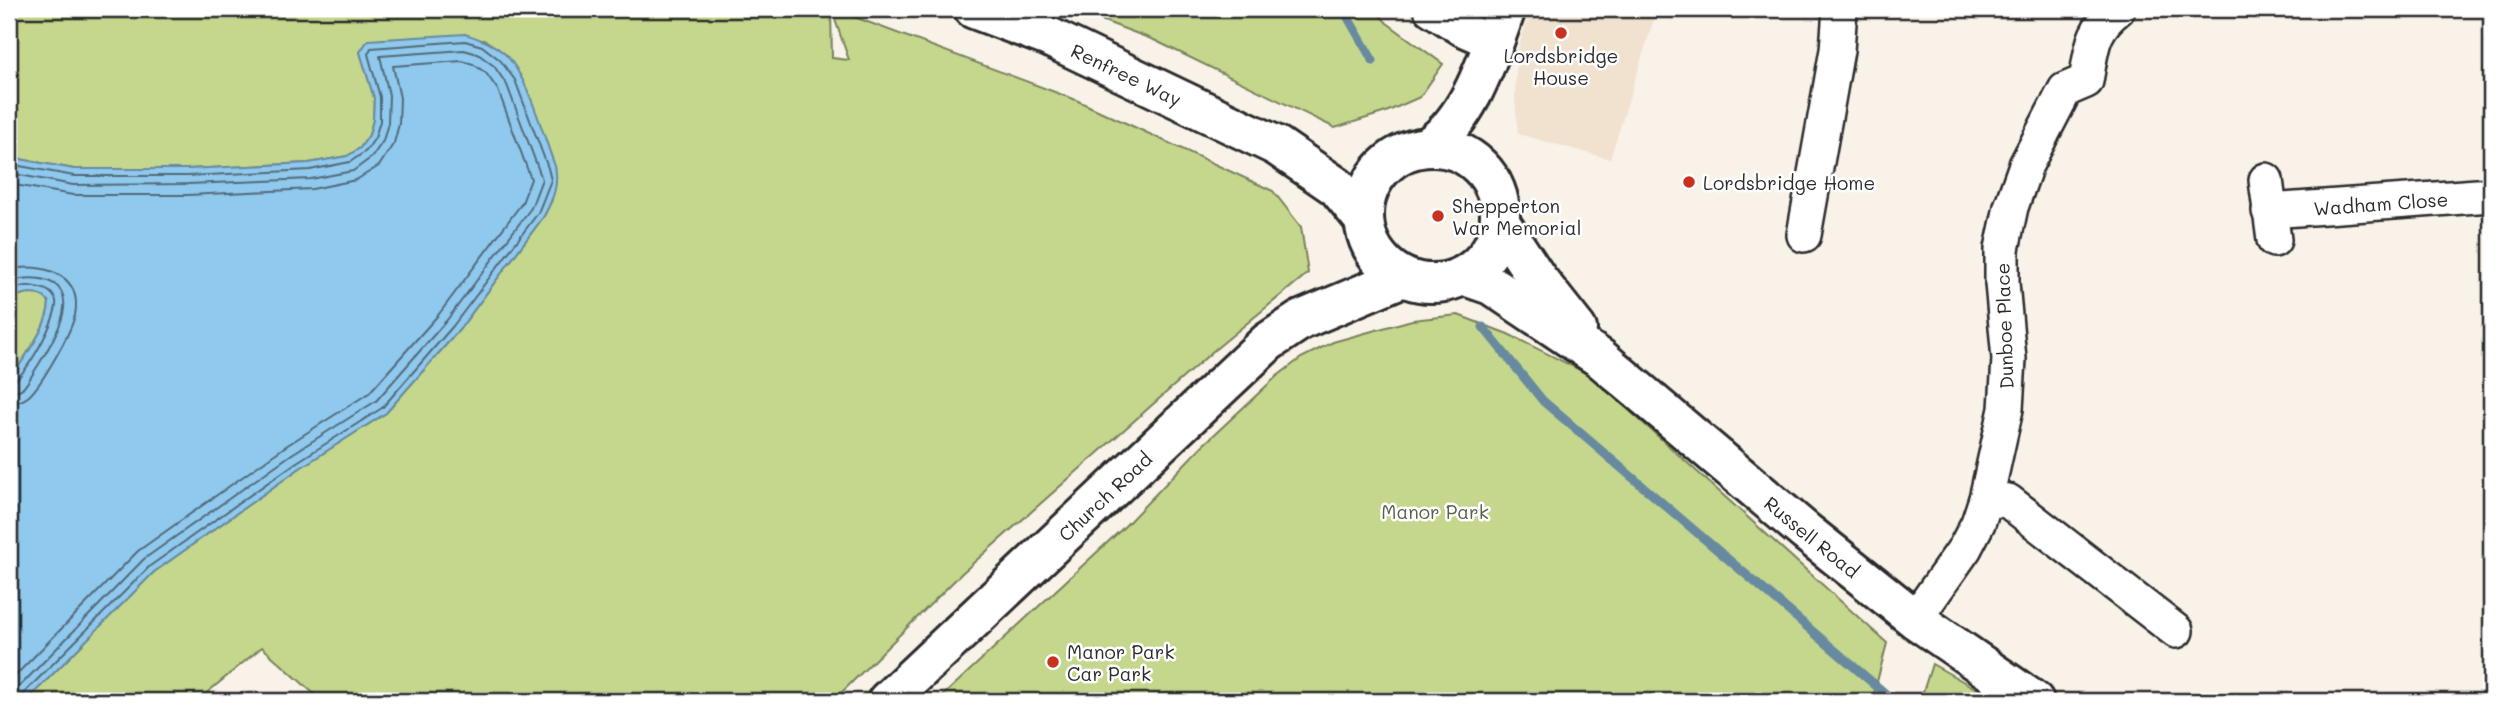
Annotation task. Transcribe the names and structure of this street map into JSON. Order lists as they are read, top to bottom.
{
  "streets": {
    "main road": ["Renfree Way", "Church Road", "Russell Road"],
    "street": ["Wadham Close", "Dunboe Place"]
  },
  "crossings": [
    ["Renfree Way", "Church Road"],
    ["Renfree Way", "Russell Road"],
    ["Dunboe Place", "Russell Road"],
    ["Church Road", "Russell Road"]
  ],
  "parks": ["Manor Park"],
  "places": [
    "Lordsbridge House",
    "Lordsbridge Home",
    "Shepperton War Memorial",
    "Manor Park Car Park"
  ]
}
